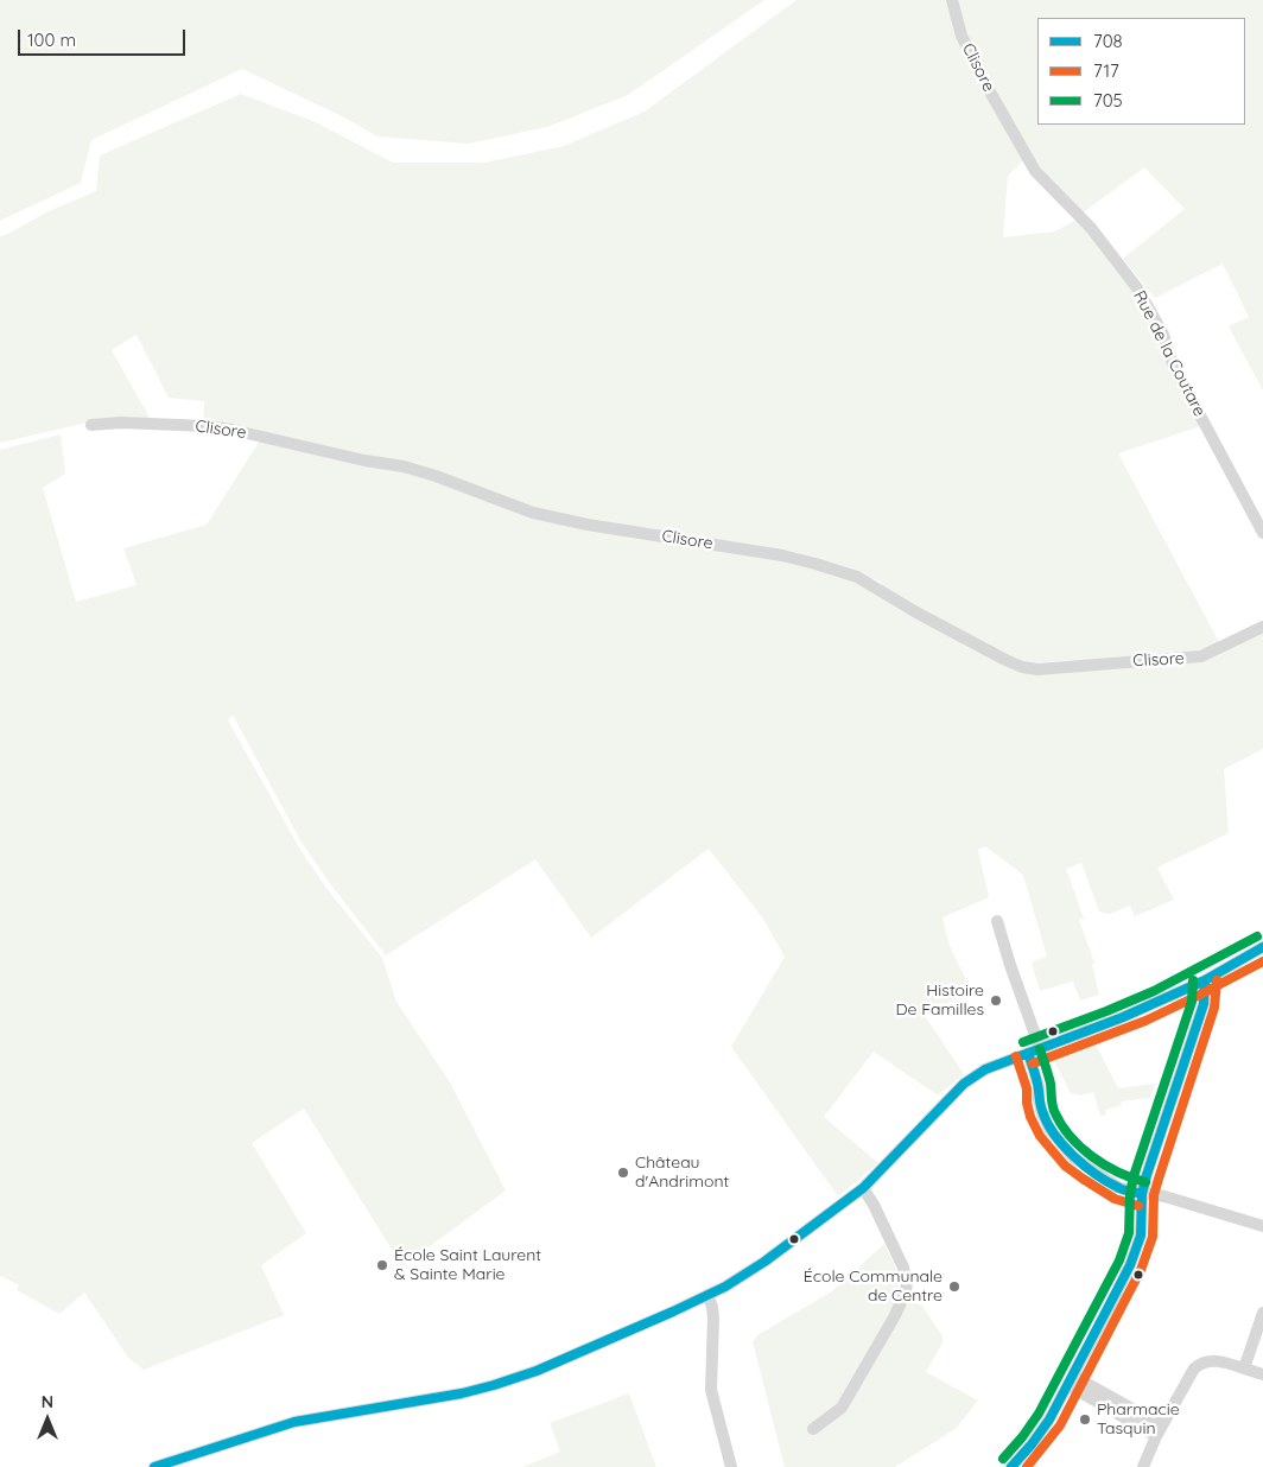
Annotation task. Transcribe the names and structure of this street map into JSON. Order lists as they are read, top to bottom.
{
  "streets": {
    "street": ["Clisore", "Rue de la Coutare"]
  },
  "crossings": [
    ["Clisore", "Rue de la Coutare"]
  ],
  "places": [
    "Histoire De Familles",
    "Château d'Andrimont",
    "École Saint Laurent & Sainte Marie",
    "École Communale de Centre",
    "Pharmacie Tasquin"
  ],
  "lines": ["transit line 705", "transit line 708", "transit line 717"],
  "legend": ["708", "717", "705"],
  "scale_bar": "100 m",
  "north": "top"
}
